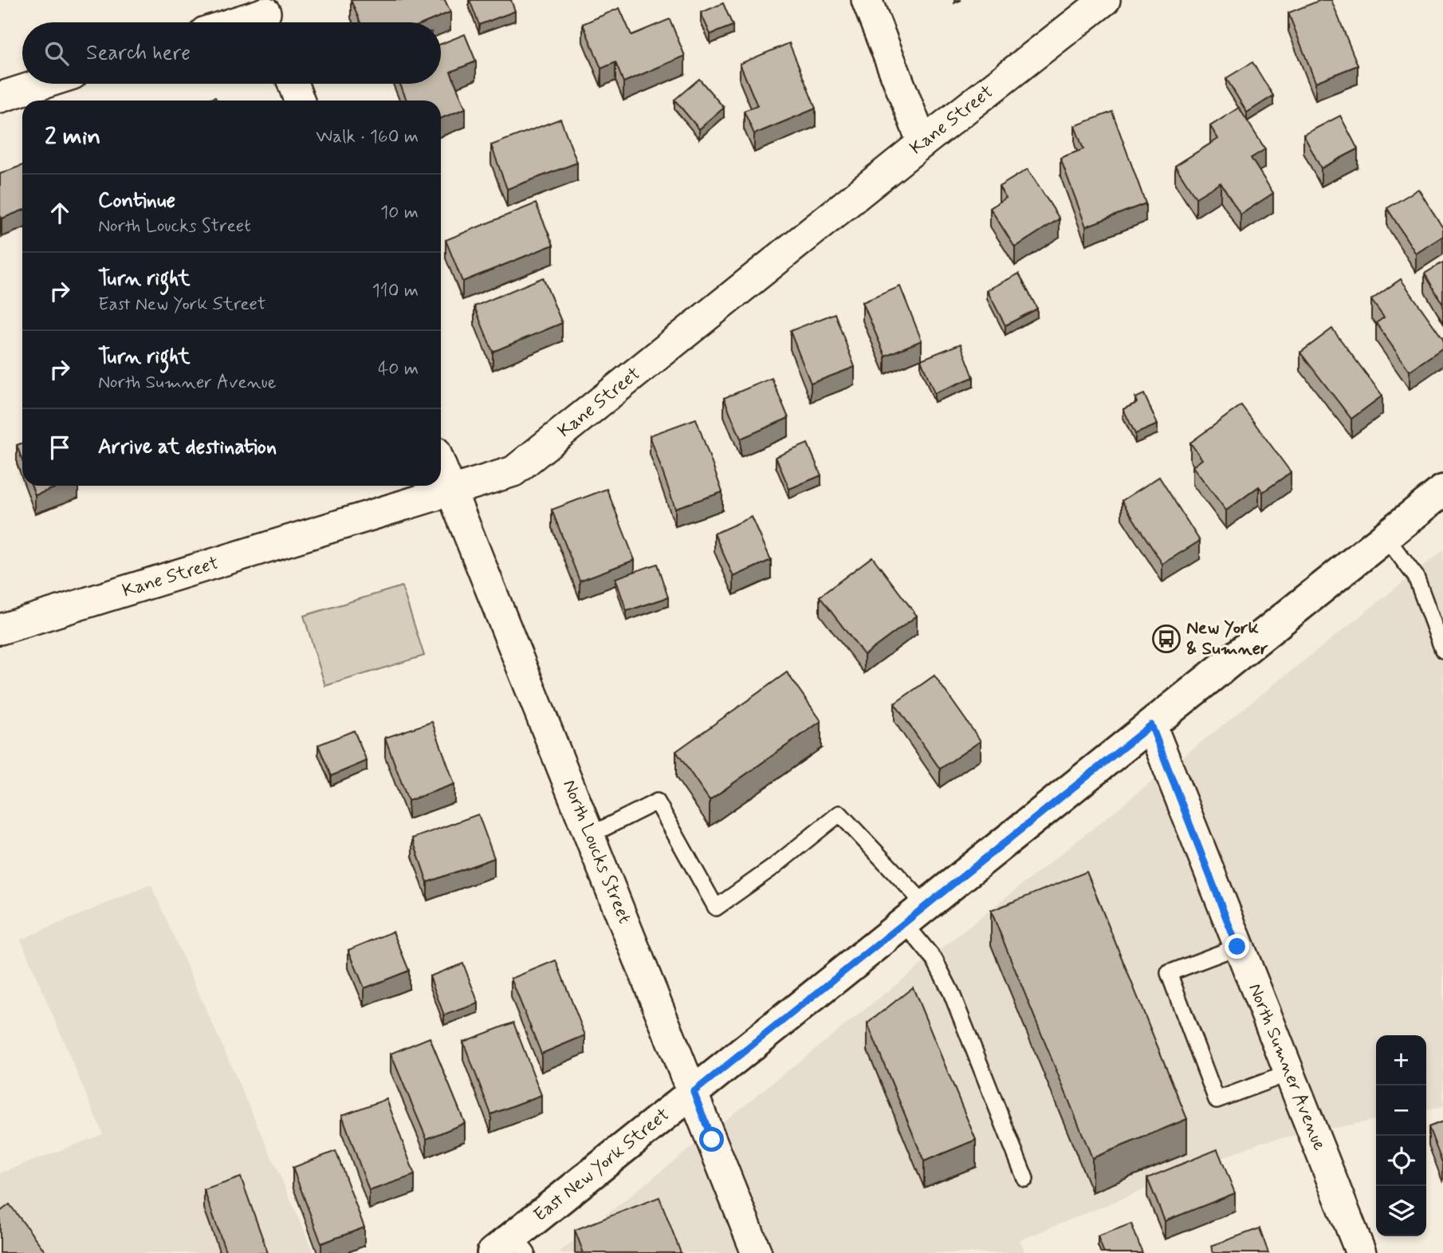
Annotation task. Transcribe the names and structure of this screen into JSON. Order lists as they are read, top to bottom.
{
  "streets": {
    "main road": ["East New York Street"],
    "street": ["Kane Street", "North Loucks Street", "North Sumner Avenue"]
  },
  "crossings": [
    ["Kane Street", "North Loucks Street"],
    ["North Loucks Street", "East New York Street"],
    ["North Sumner Avenue", "East New York Street"]
  ],
  "places": {
    "bus stop": ["New York & Sumner"]
  },
  "page": {
    "search": "Search here",
    "heading": ["2 min", "Walk · 160 m"],
    "list": [
      ["Continue", "North Loucks Street", "10 m"],
      ["Turn right", "East New York Street", "110 m"],
      ["Turn right", "North Sumner Avenue", "40 m"],
      "Arrive at destination"
    ],
    "map_buttons": ["+", "−"]
  }
}
